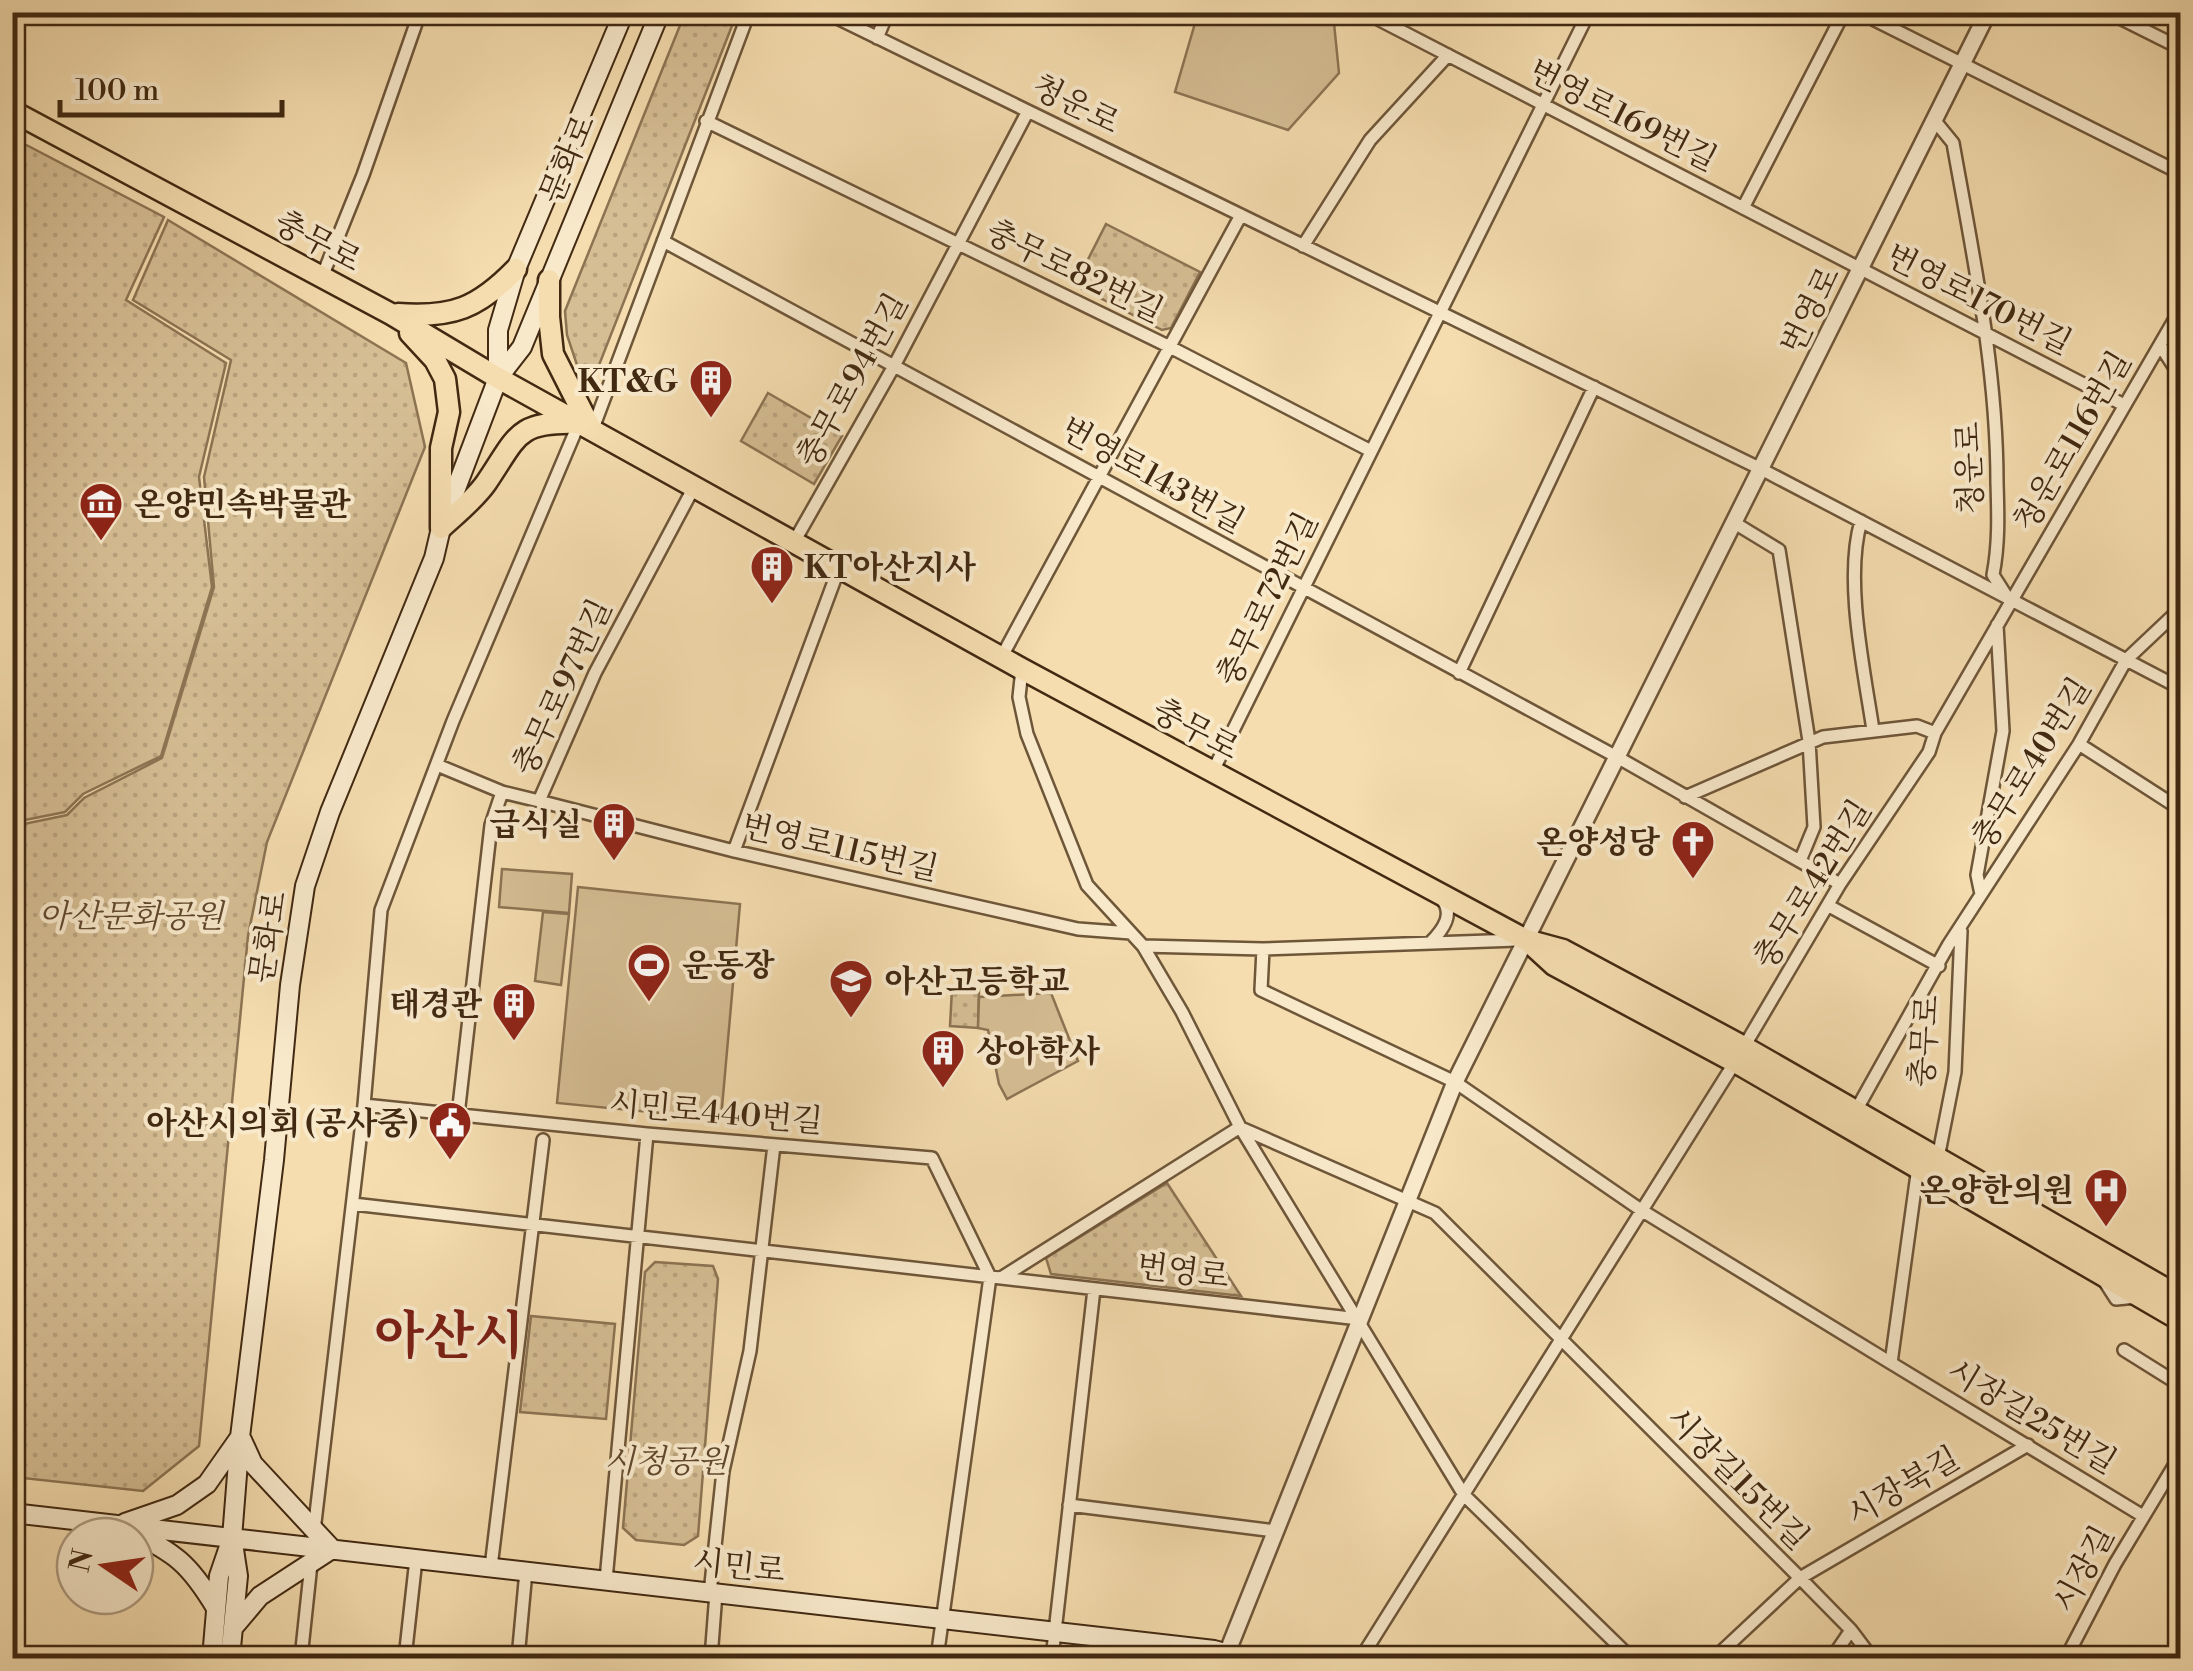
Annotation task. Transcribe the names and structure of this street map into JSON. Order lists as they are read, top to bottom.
{
  "streets": {
    "main road": ["문화로", "충무로", "시민로"],
    "street": [
      "청운로",
      "번영로169번길",
      "충무로82번길",
      "번영로170번길",
      "번영로",
      "충무로94번길",
      "청운로116번길",
      "번영로143번길",
      "충무로72번길",
      "충무로97번길",
      "충무로40번길",
      "번영로115번길",
      "충무로42번길",
      "시민로440번길",
      "시장길25번길",
      "시장길15번길",
      "시장북길",
      "시장길"
    ]
  },
  "crossings": [
    ["청운로", "충무로82번길"],
    ["청운로", "번영로170번길"],
    ["청운로", "번영로"],
    ["청운로", "충무로94번길"],
    ["청운로", "청운로116번길"],
    ["청운로", "충무로72번길"],
    ["청운로", "충무로40번길"],
    ["청운로", "충무로42번길"],
    ["번영로169번길", "번영로170번길"],
    ["번영로169번길", "번영로"],
    ["번영로169번길", "충무로72번길"],
    ["문화로", "충무로"],
    ["문화로", "시민로"],
    ["충무로", "충무로82번길"],
    ["충무로", "번영로"],
    ["충무로", "충무로94번길"],
    ["충무로", "충무로72번길"],
    ["충무로", "충무로97번길"],
    ["충무로", "충무로40번길"],
    ["충무로", "충무로42번길"],
    ["충무로82번길", "충무로94번길"],
    ["충무로82번길", "번영로143번길"],
    ["번영로170번길", "번영로"],
    ["번영로170번길", "청운로116번길"],
    ["번영로", "번영로143번길"],
    ["번영로", "시민로440번길"],
    ["번영로", "시장길25번길"],
    ["번영로", "시장길15번길"],
    ["번영로", "시민로"],
    ["충무로94번길", "번영로143번길"],
    ["청운로116번길", "충무로42번길"],
    ["번영로143번길", "충무로72번길"],
    ["충무로97번길", "번영로115번길"],
    ["충무로97번길", "시민로440번길"],
    ["충무로40번길", "충무로42번길"],
    ["충무로42번길", "시장길25번길"],
    ["충무로42번길", "시장길15번길"],
    ["시장길25번길", "시장북길"],
    ["시장길25번길", "시장길"],
    ["시장길15번길", "시장북길"]
  ],
  "districts": ["아산시"],
  "parks": ["아산문화공원", "시청공원"],
  "places": {
    "building": [
      "KT&G",
      "KT아산지사",
      "급식실",
      "태경관",
      "상아학사"
    ],
    "museum": ["온양민속박물관"],
    "church": ["온양성당"],
    "sports": ["운동장"],
    "school or university": ["아산고등학교"],
    "public building": ["아산시의회 (공사중)"],
    "hospital": ["온양한의원"]
  },
  "scale_bar": "100 m",
  "north": "left"
}
